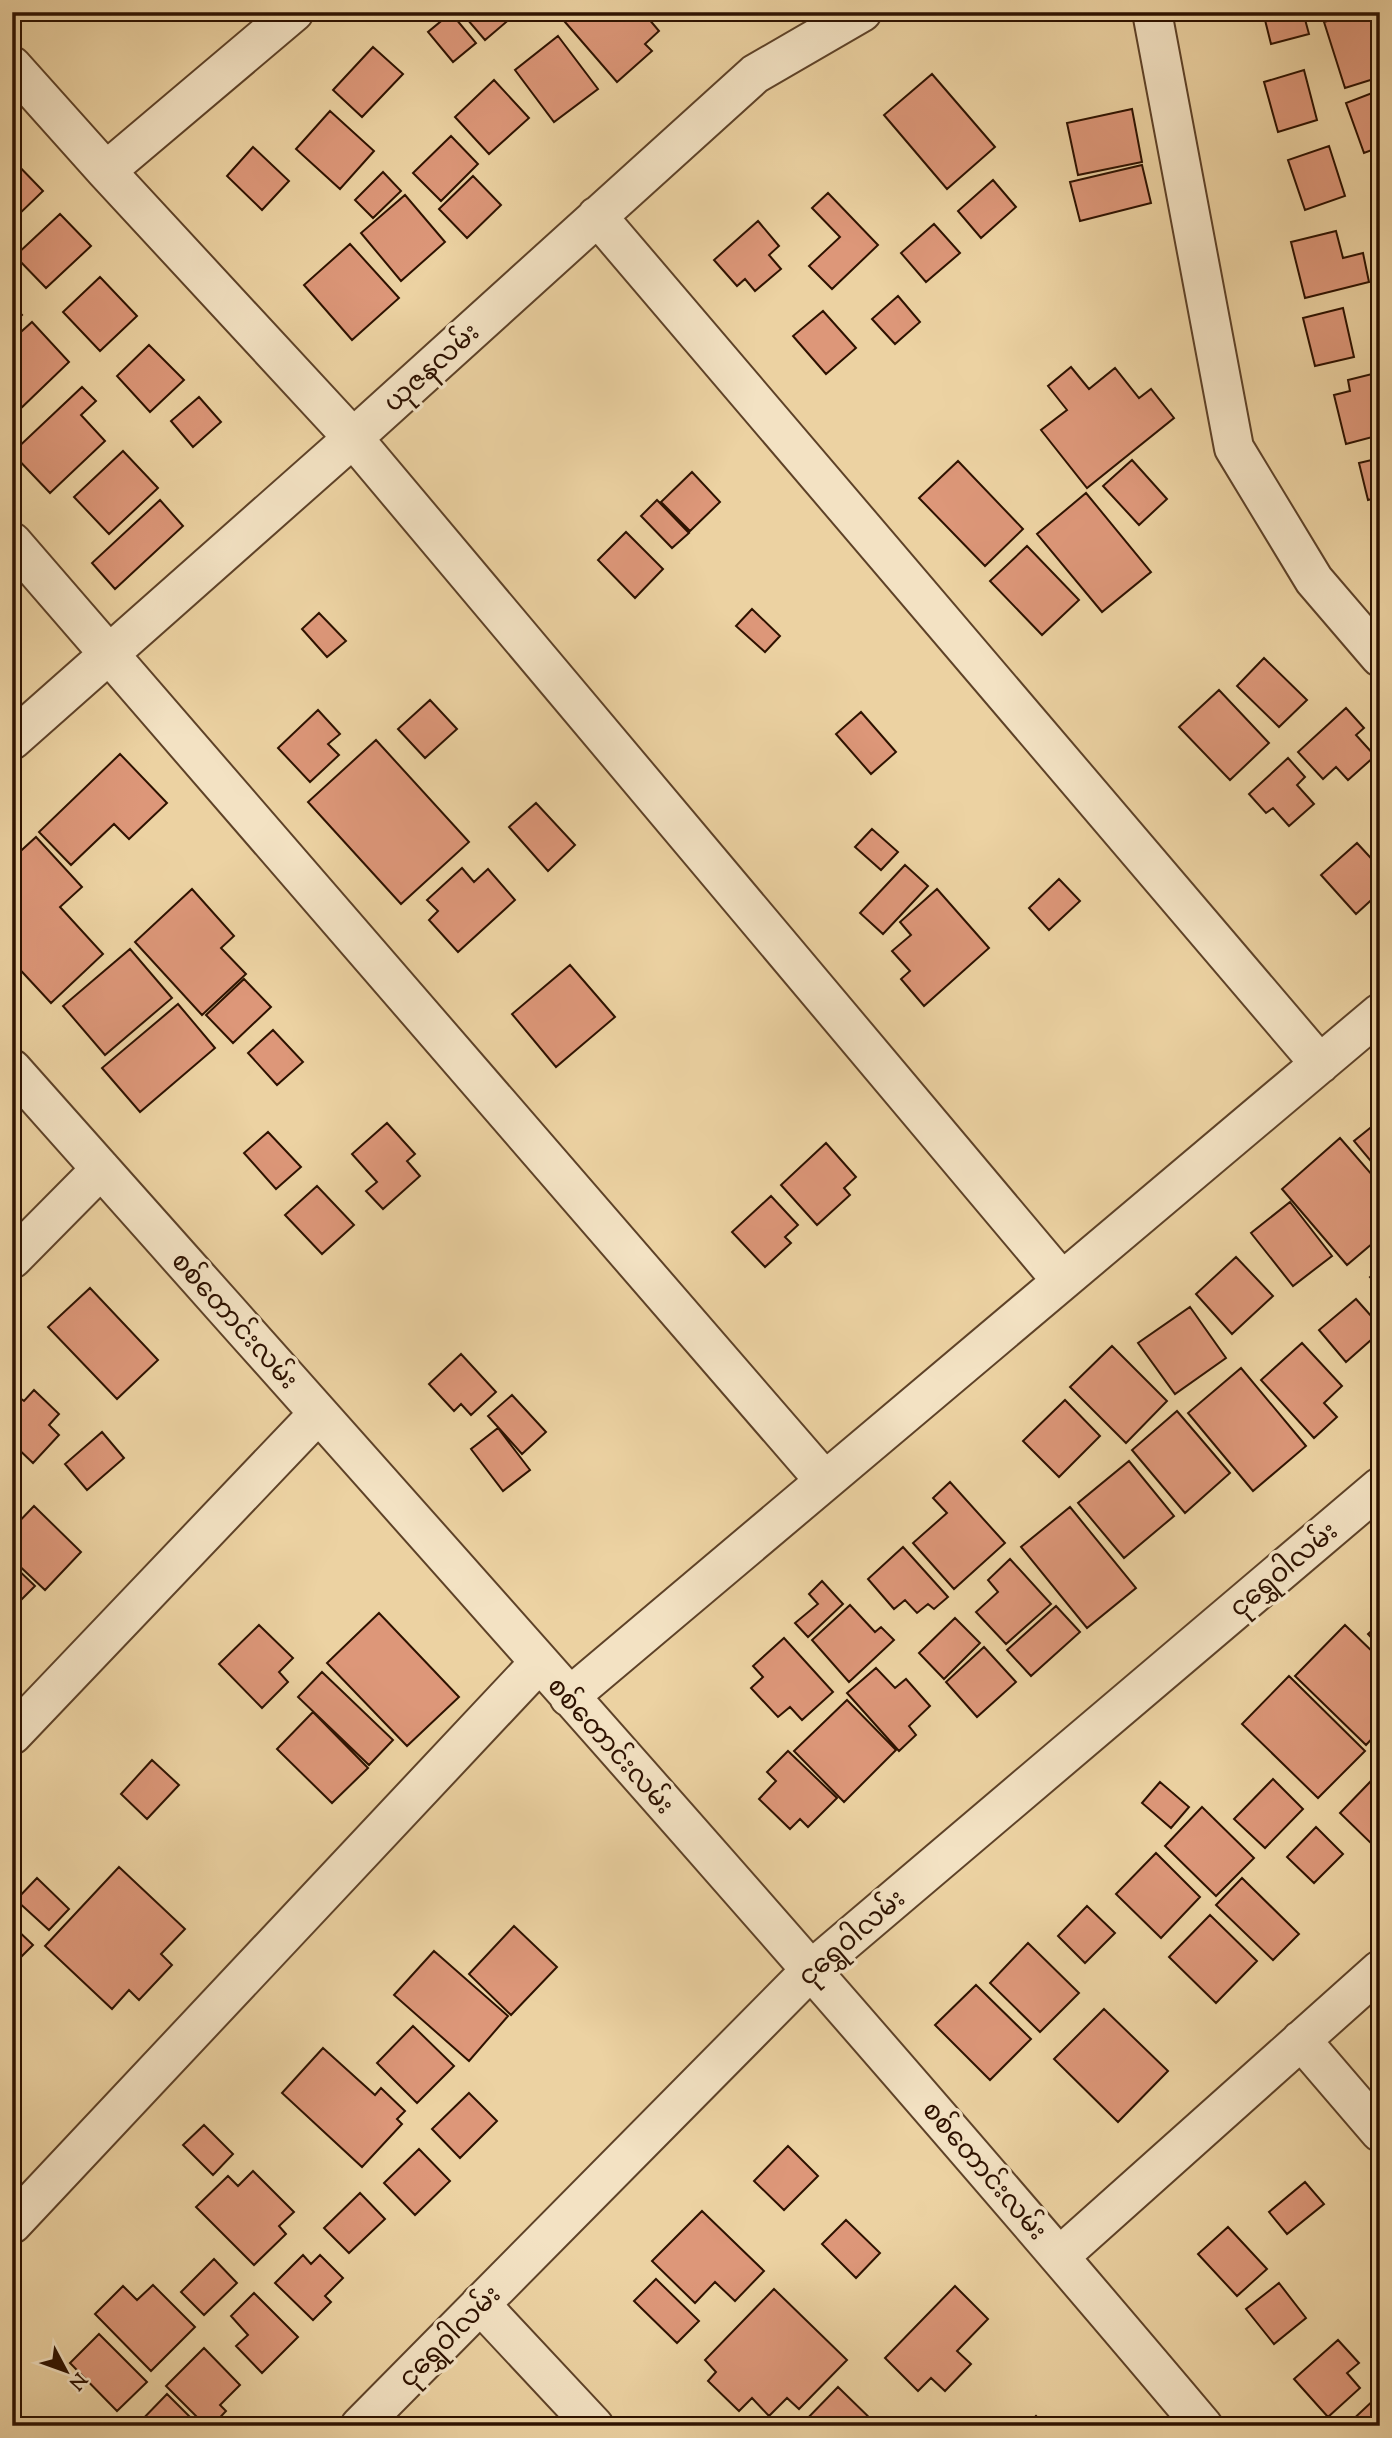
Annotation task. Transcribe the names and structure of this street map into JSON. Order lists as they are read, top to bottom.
{
  "streets": {
    "street": ["ယုဇနလမ်း", "စစ်တောင်းလမ်း", "ငုရွှေဝါလမ်း"]
  },
  "crossings": [
    ["စစ်တောင်းလမ်း", "ငုရွှေဝါလမ်း"]
  ],
  "north": "bottom right"
}
